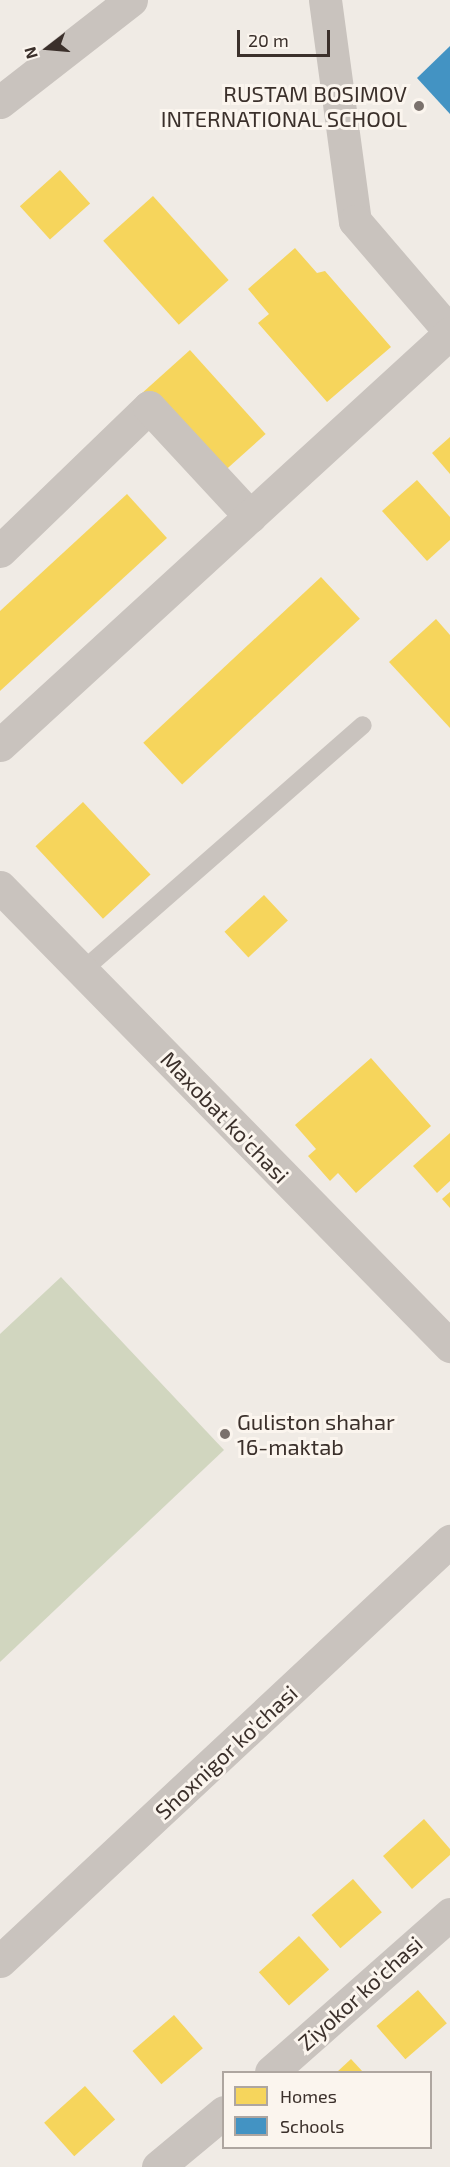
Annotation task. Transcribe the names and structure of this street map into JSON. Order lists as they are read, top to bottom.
{
  "streets": {
    "street": ["Maxobat ko'chasi", "Shoxnigor ko'chasi", "Ziyokor ko'chasi"]
  },
  "places": ["RUSTAM BOSIMOV INTERNATIONAL SCHOOL", "Guliston shahar 16-maktab"],
  "legend": ["Homes", "Schools"],
  "scale_bar": "20 m",
  "north": "left"
}
